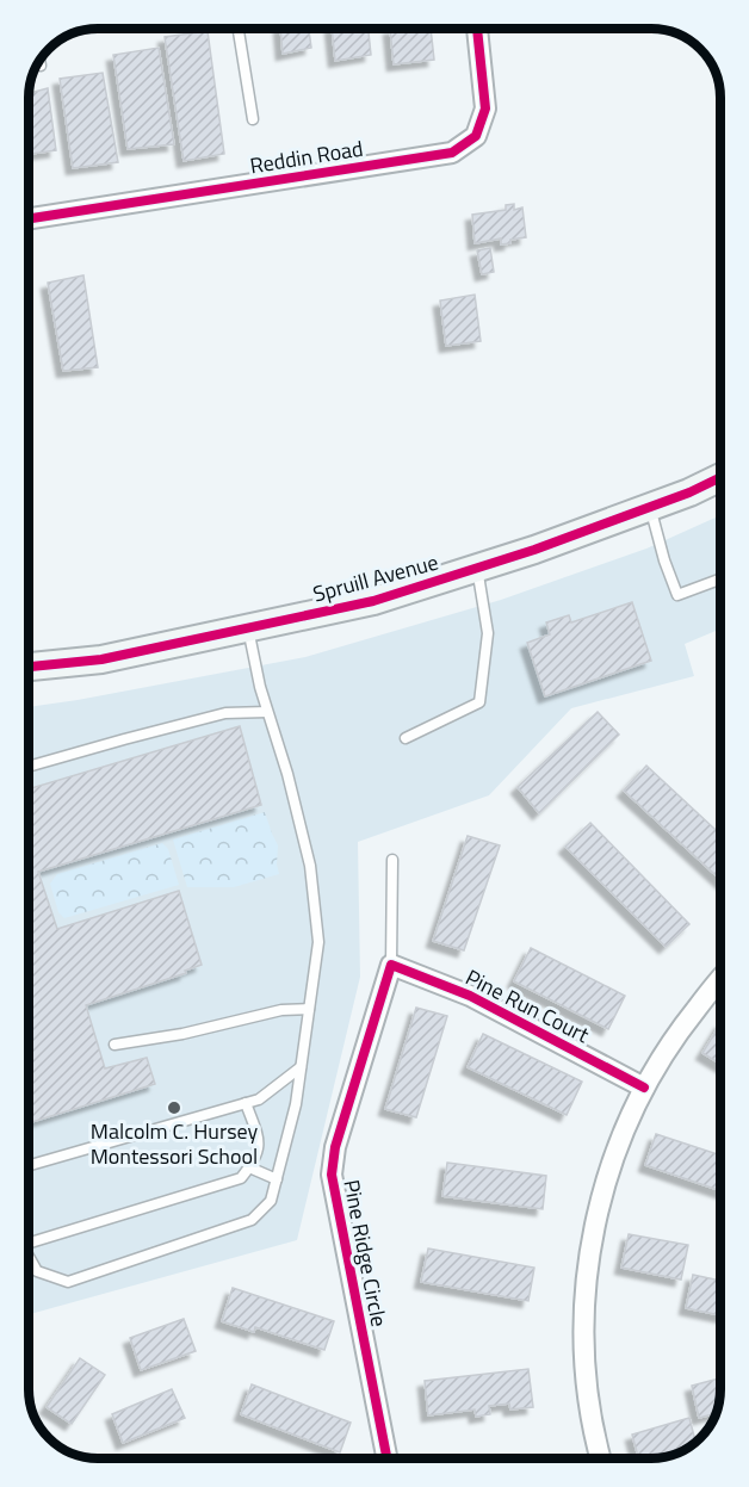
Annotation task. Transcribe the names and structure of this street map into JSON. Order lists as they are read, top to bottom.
{
  "streets": {
    "street": [
      "Reddin Road",
      "Spruill Avenue",
      "Pine Run Court",
      "Pine Ridge Circle"
    ]
  },
  "crossings": [
    ["Pine Run Court", "Pine Ridge Circle"]
  ],
  "places": ["Malcolm C. Hursey Montessori School"]
}
